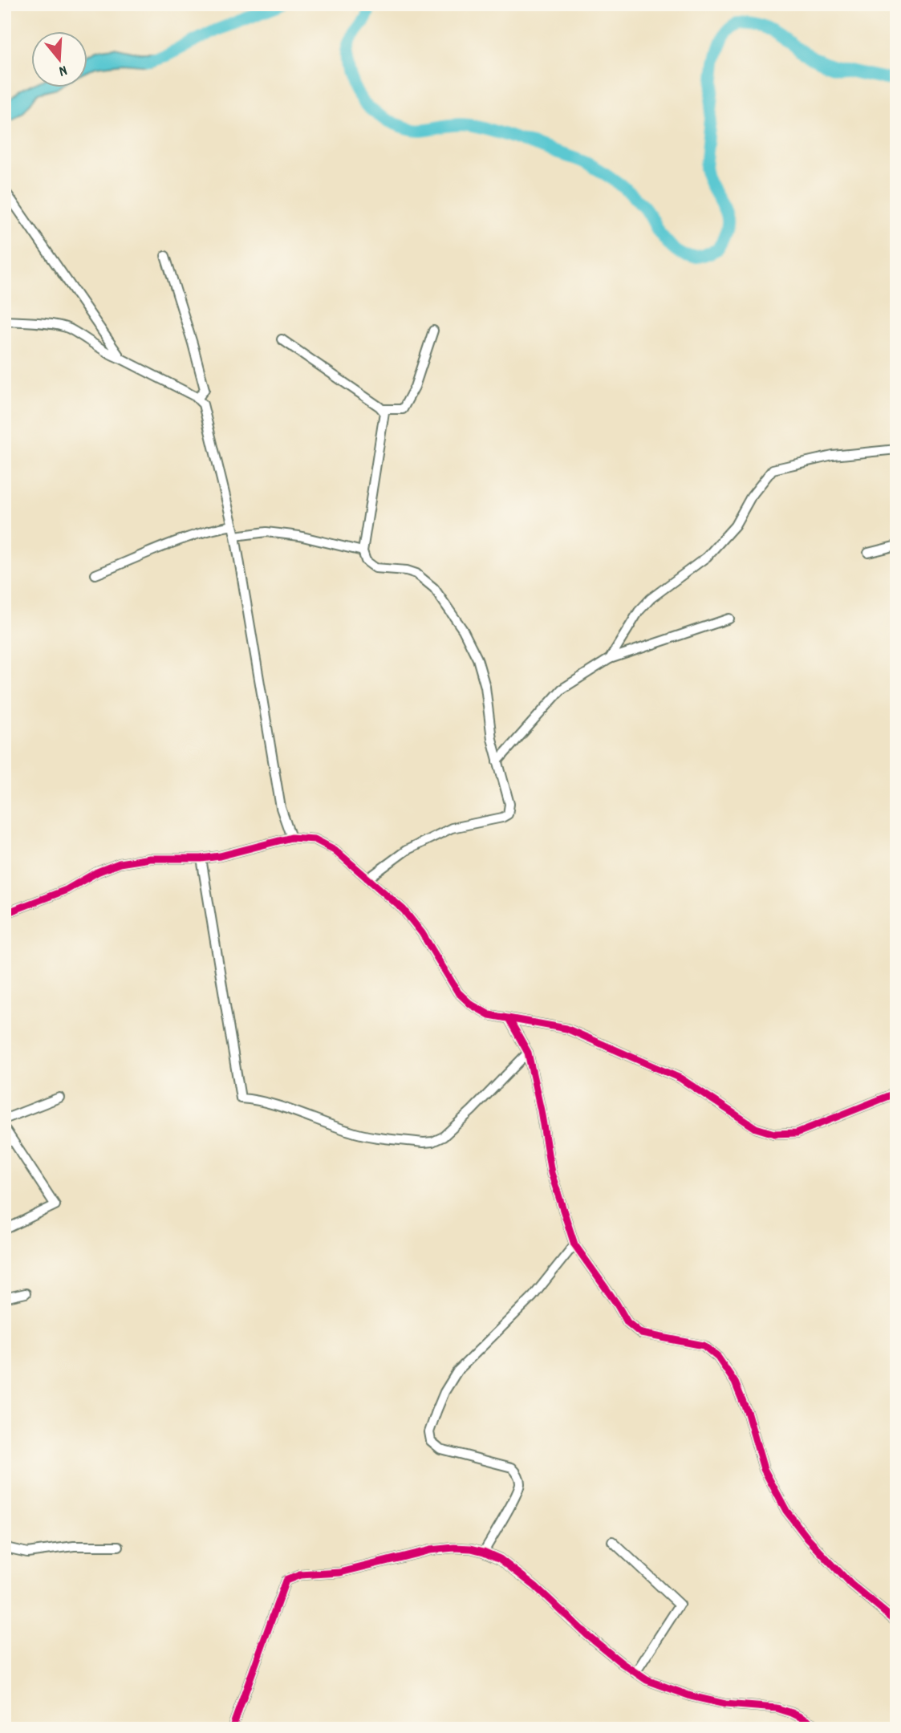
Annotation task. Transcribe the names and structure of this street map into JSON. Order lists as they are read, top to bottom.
{
  "north": "bottom"
}
